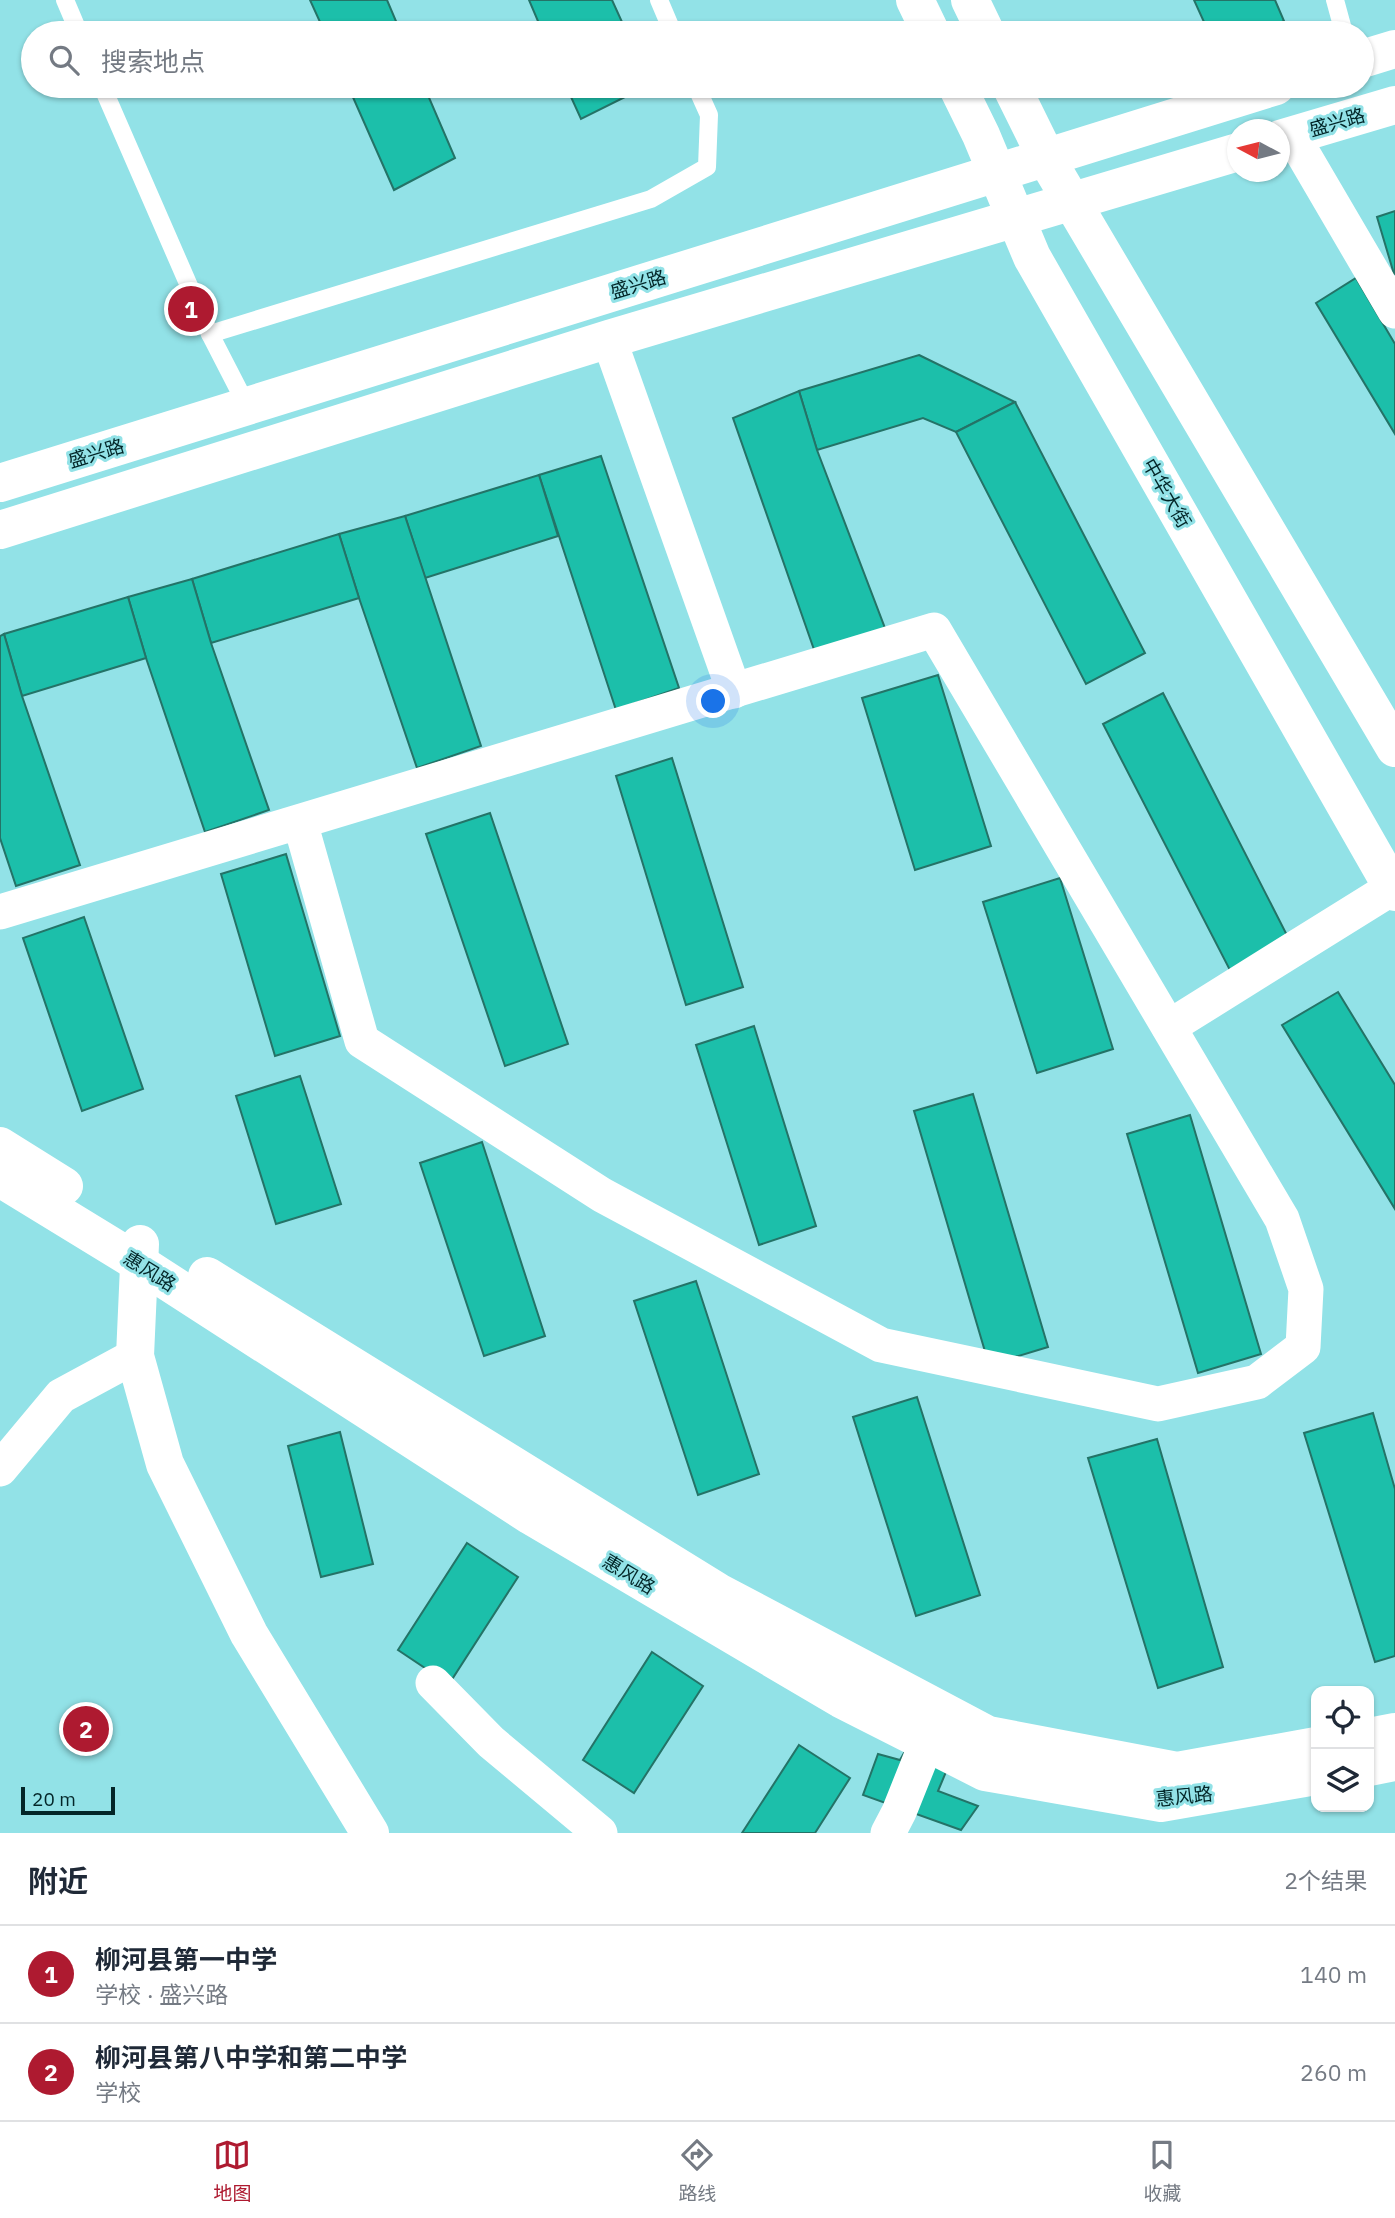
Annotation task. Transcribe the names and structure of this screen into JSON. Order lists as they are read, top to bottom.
{
  "streets": {
    "street": ["盛兴路", "中华大街", "惠风路"]
  },
  "crossings": [
    ["盛兴路", "中华大街"]
  ],
  "scale_bar": "20 m",
  "north": "left",
  "page": {
    "search": "搜索地点",
    "pins": ["1", "2"],
    "scale": "20 m",
    "heading": ["附近", "2个结果"],
    "list": [
      {
        "mark": "1",
        "name": "柳河县第一中学",
        "note": "学校 · 盛兴路",
        "value": "140 m"
      },
      {
        "mark": "2",
        "name": "柳河县第八中学和第二中学",
        "note": "学校",
        "value": "260 m"
      }
    ],
    "nav": ["地图", "路线", "收藏"]
  }
}
